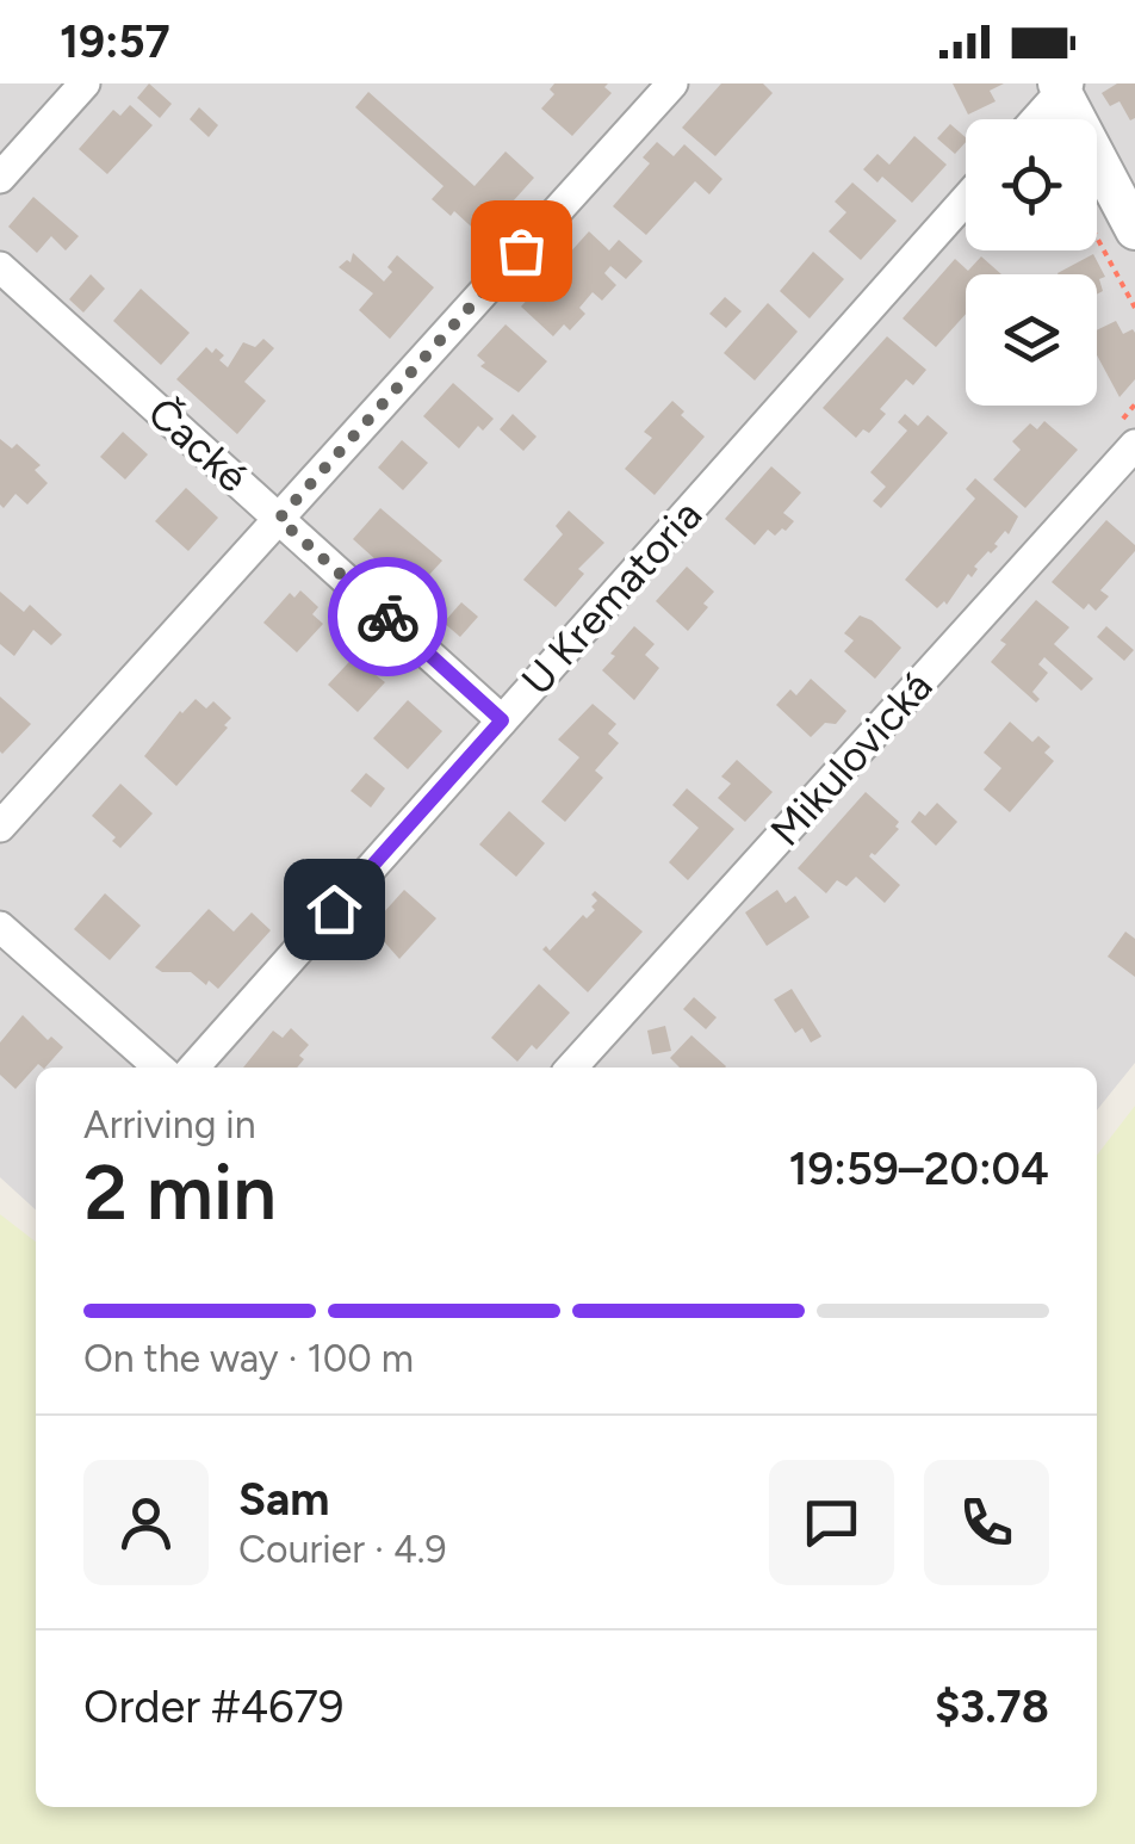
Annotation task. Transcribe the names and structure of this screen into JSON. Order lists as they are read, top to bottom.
{
  "streets": {
    "street": ["Čacké", "U Krematoria", "Mikulovická"]
  },
  "crossings": [
    ["Čacké", "U Krematoria"]
  ],
  "page": {
    "status": "19:57",
    "heading": ["2 min", "Arriving in", "19:59–20:04"],
    "panel": [
      "Sam",
      "Courier · 4.9",
      "Order #4679",
      "$3.78"
    ],
    "bar": "On the way · 100 m"
  }
}
